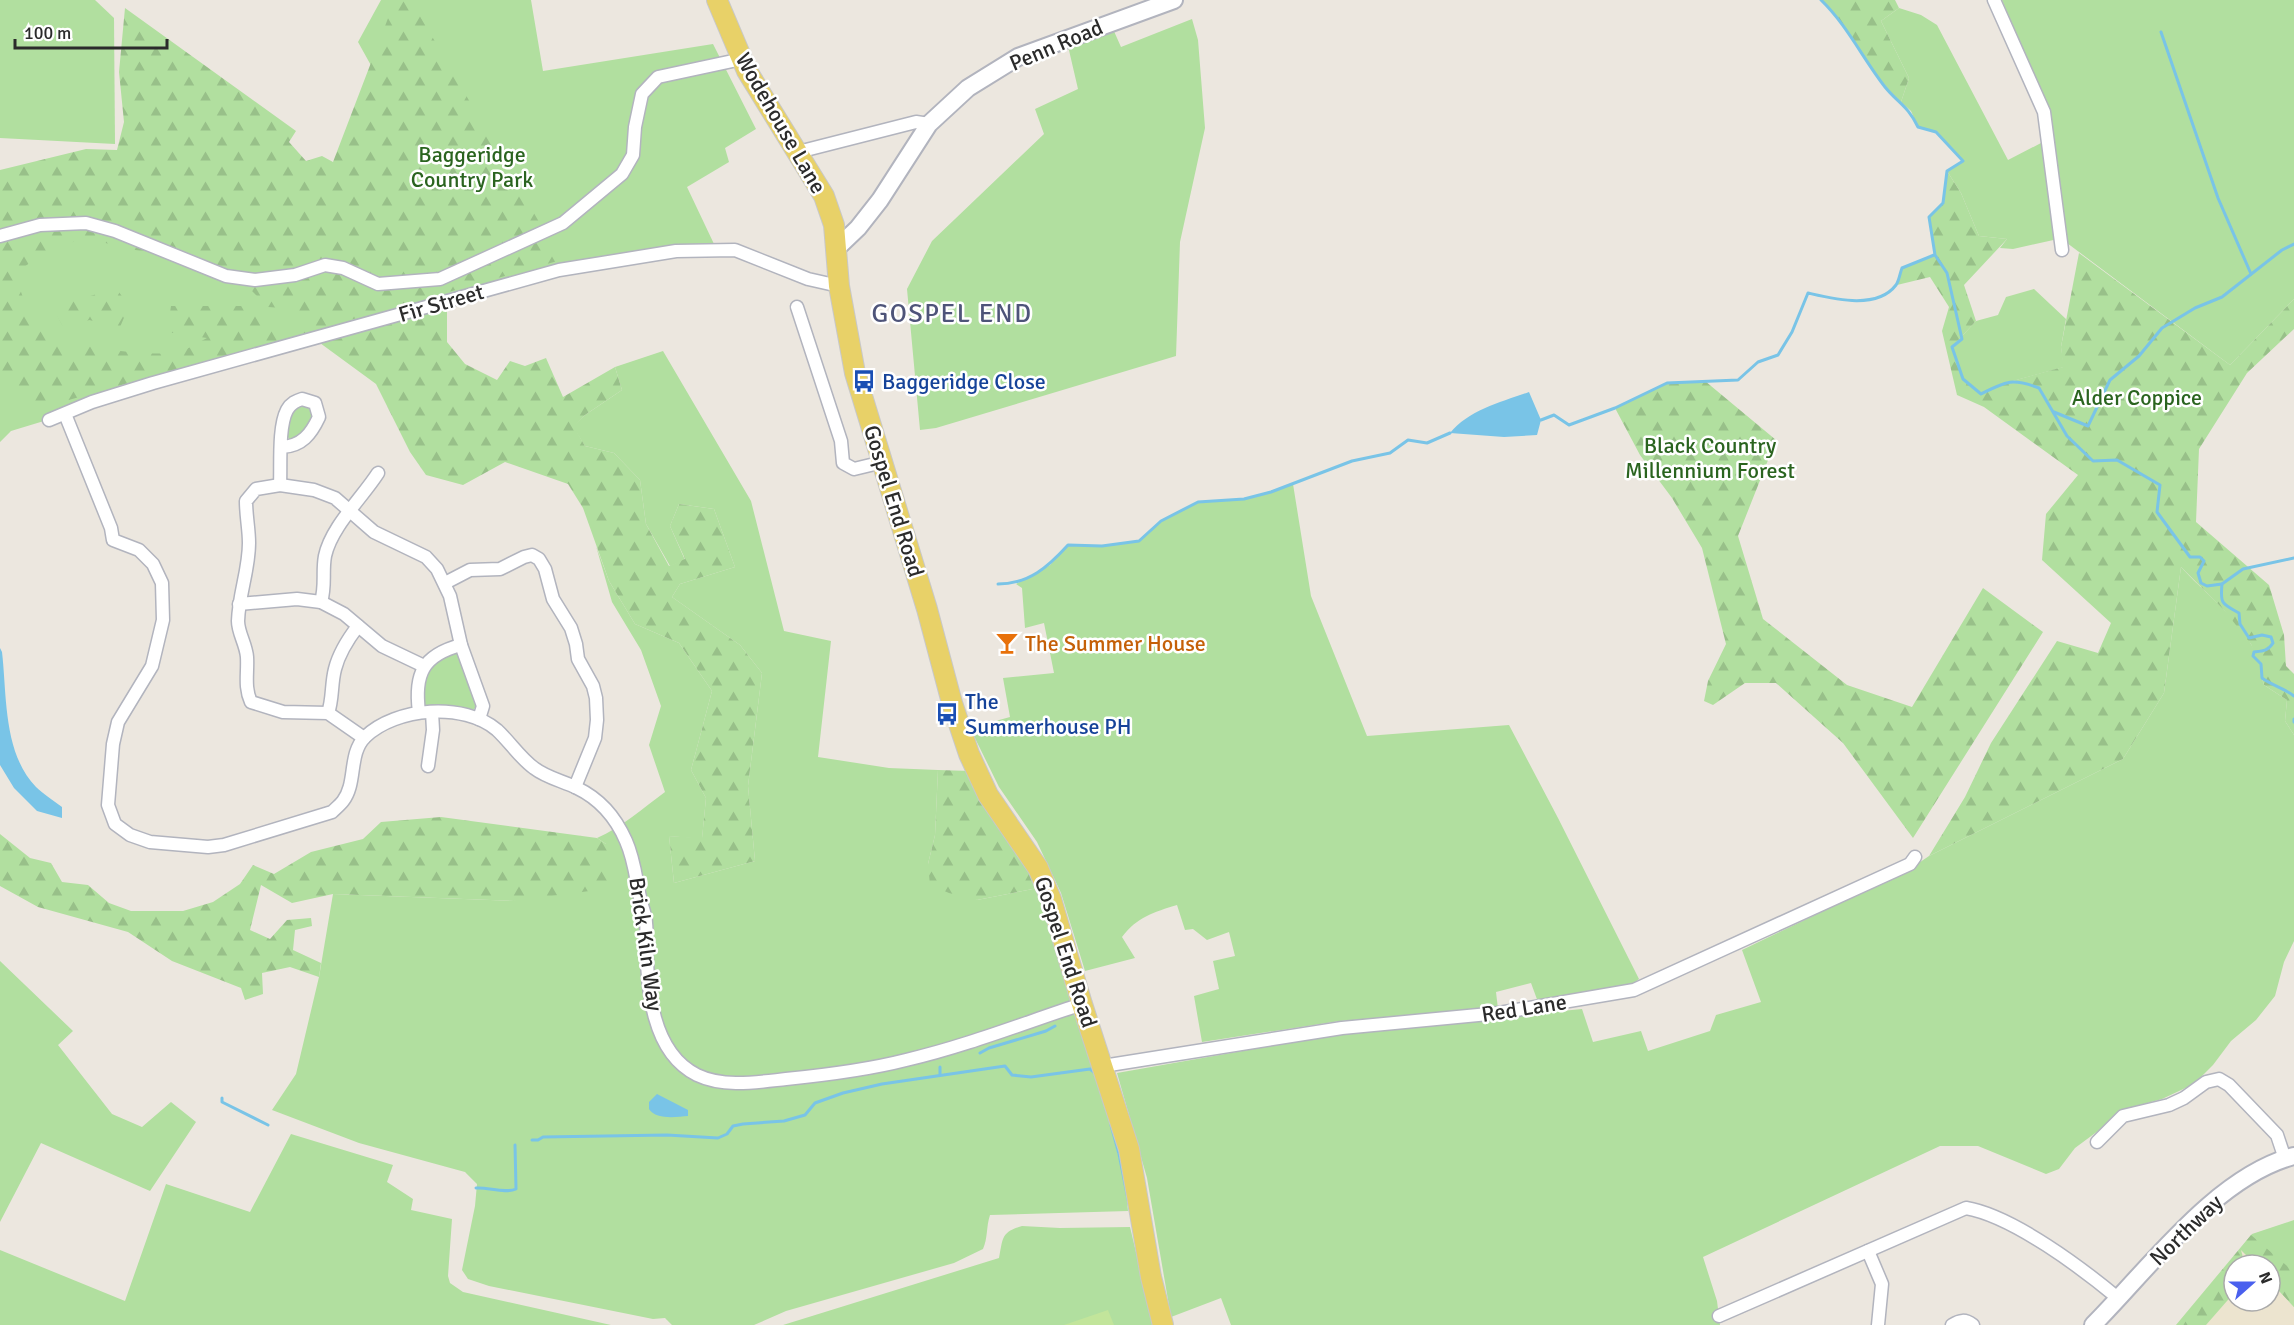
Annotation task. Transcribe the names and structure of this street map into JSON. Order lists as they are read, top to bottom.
{
  "streets": {
    "main road": ["Wodehouse Lane", "Gospel End Road"],
    "street": [
      "Penn Road",
      "Fir Street",
      "Brick Kiln Way",
      "Red Lane",
      "Northway"
    ]
  },
  "crossings": [
    ["Penn Road", "Wodehouse Lane"],
    ["Penn Road", "Gospel End Road"],
    ["Wodehouse Lane", "Gospel End Road"],
    ["Fir Street", "Gospel End Road"],
    ["Gospel End Road", "Brick Kiln Way"],
    ["Gospel End Road", "Red Lane"]
  ],
  "districts": ["GOSPEL END"],
  "parks": ["Baggeridge Country Park", "Alder Coppice", "Black Country Millennium Forest"],
  "places": {
    "bus stop": ["Baggeridge Close", "The Summerhouse PH"],
    "bar": ["The Summer House"]
  },
  "scale_bar": "100 m",
  "north": "right"
}
